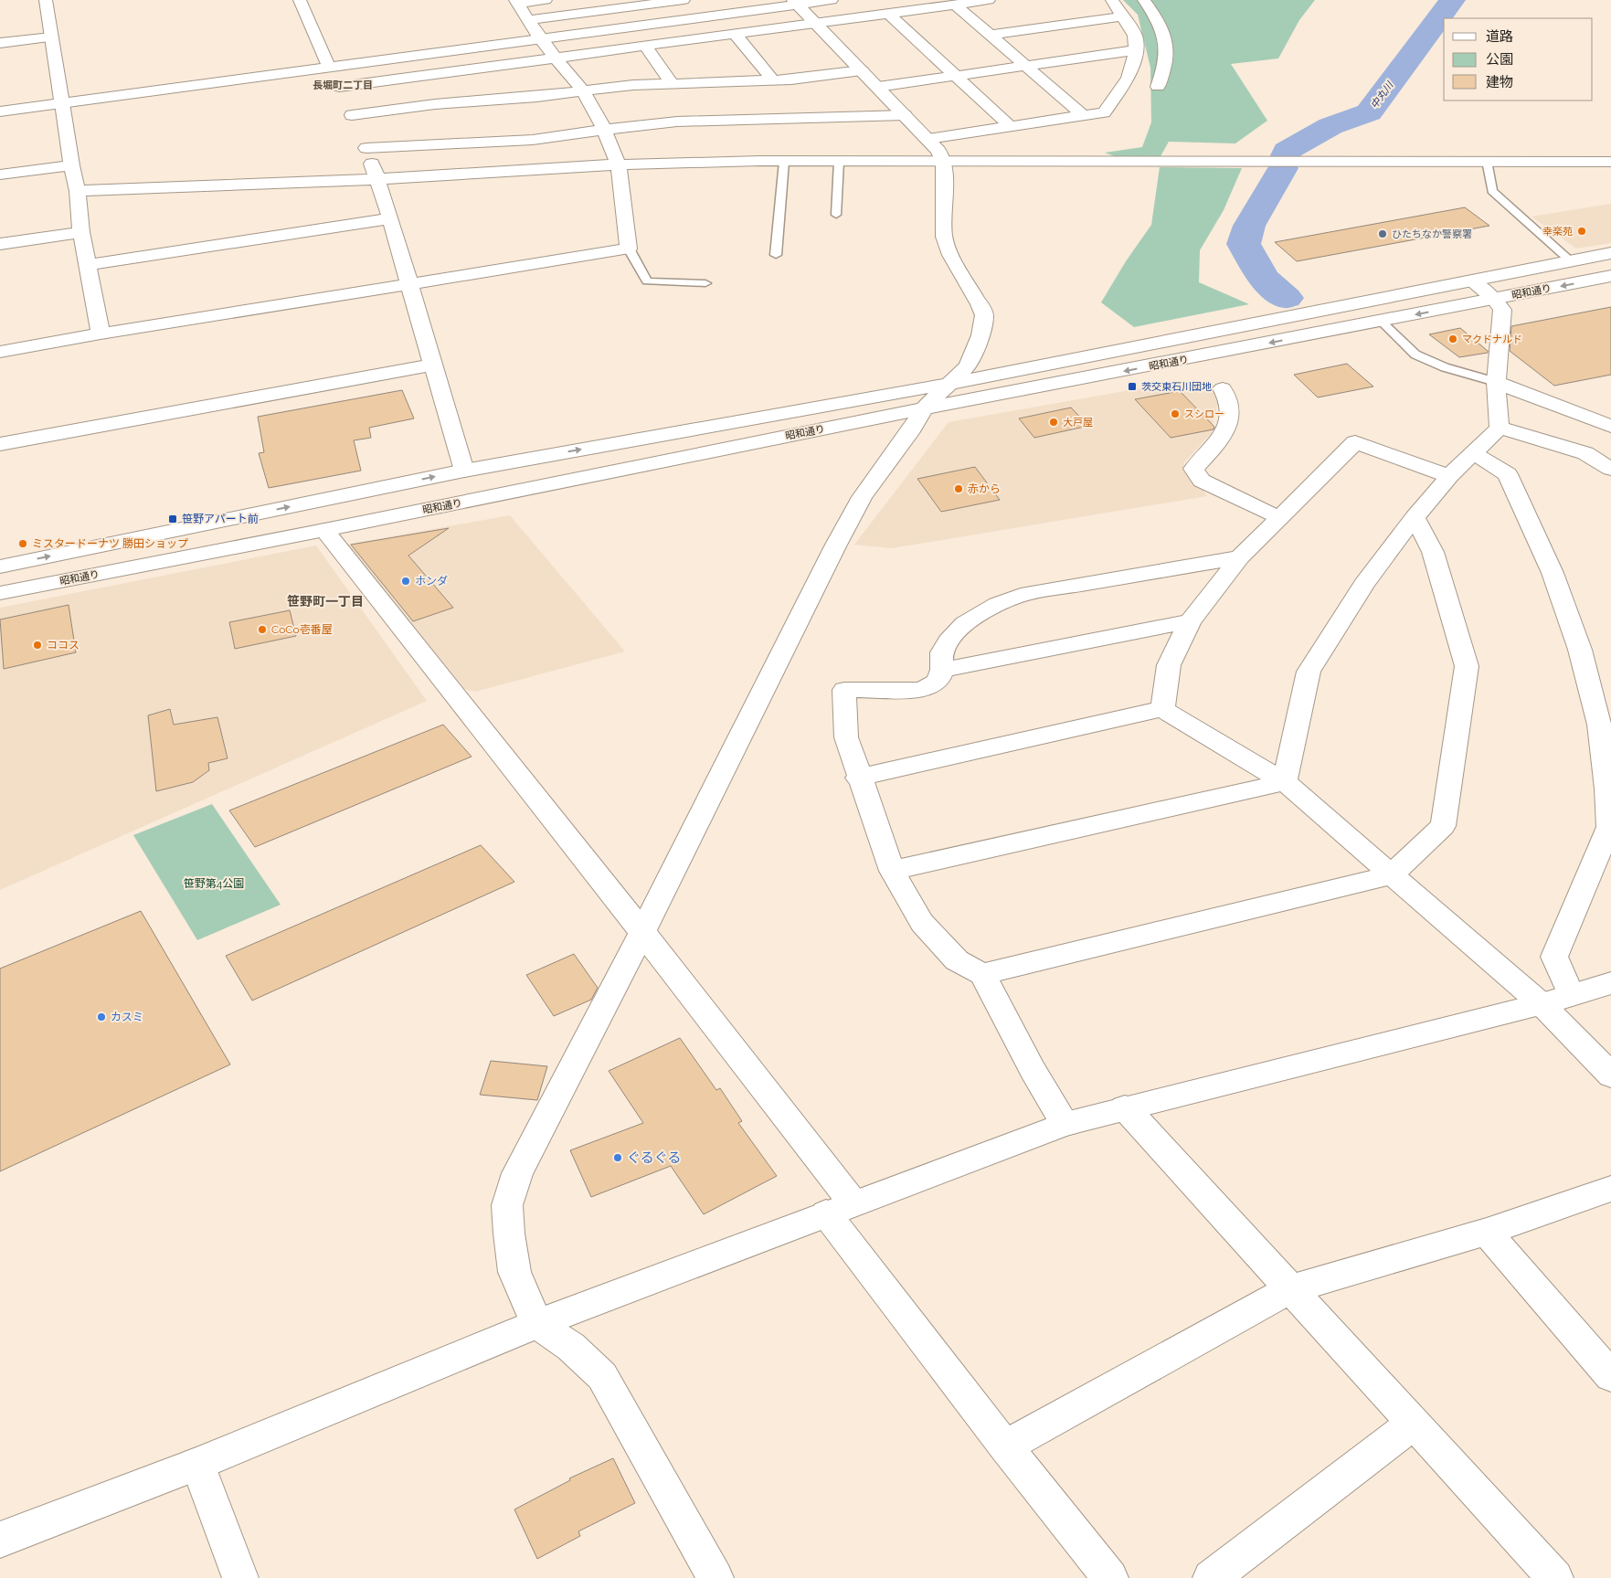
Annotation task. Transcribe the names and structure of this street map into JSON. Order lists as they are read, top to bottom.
{
  "streets": {
    "street": ["昭和通り"]
  },
  "districts": ["長堀町二丁目", "笹野町一丁目"],
  "water": ["中丸川"],
  "parks": ["笹野第4公園"],
  "places": {
    "other": [
      "幸楽苑",
      "ひたちなか警察署",
      "マクドナルド",
      "スシロー",
      "大戸屋",
      "赤から",
      "ミスタードーナツ 勝田ショップ",
      "ホンダ",
      "CoCo壱番屋",
      "ココス",
      "カスミ",
      "ぐるぐる"
    ],
    "transit": ["茨交東石川団地", "笹野アパート前"]
  },
  "legend": ["道路", "公園", "建物"]
}
